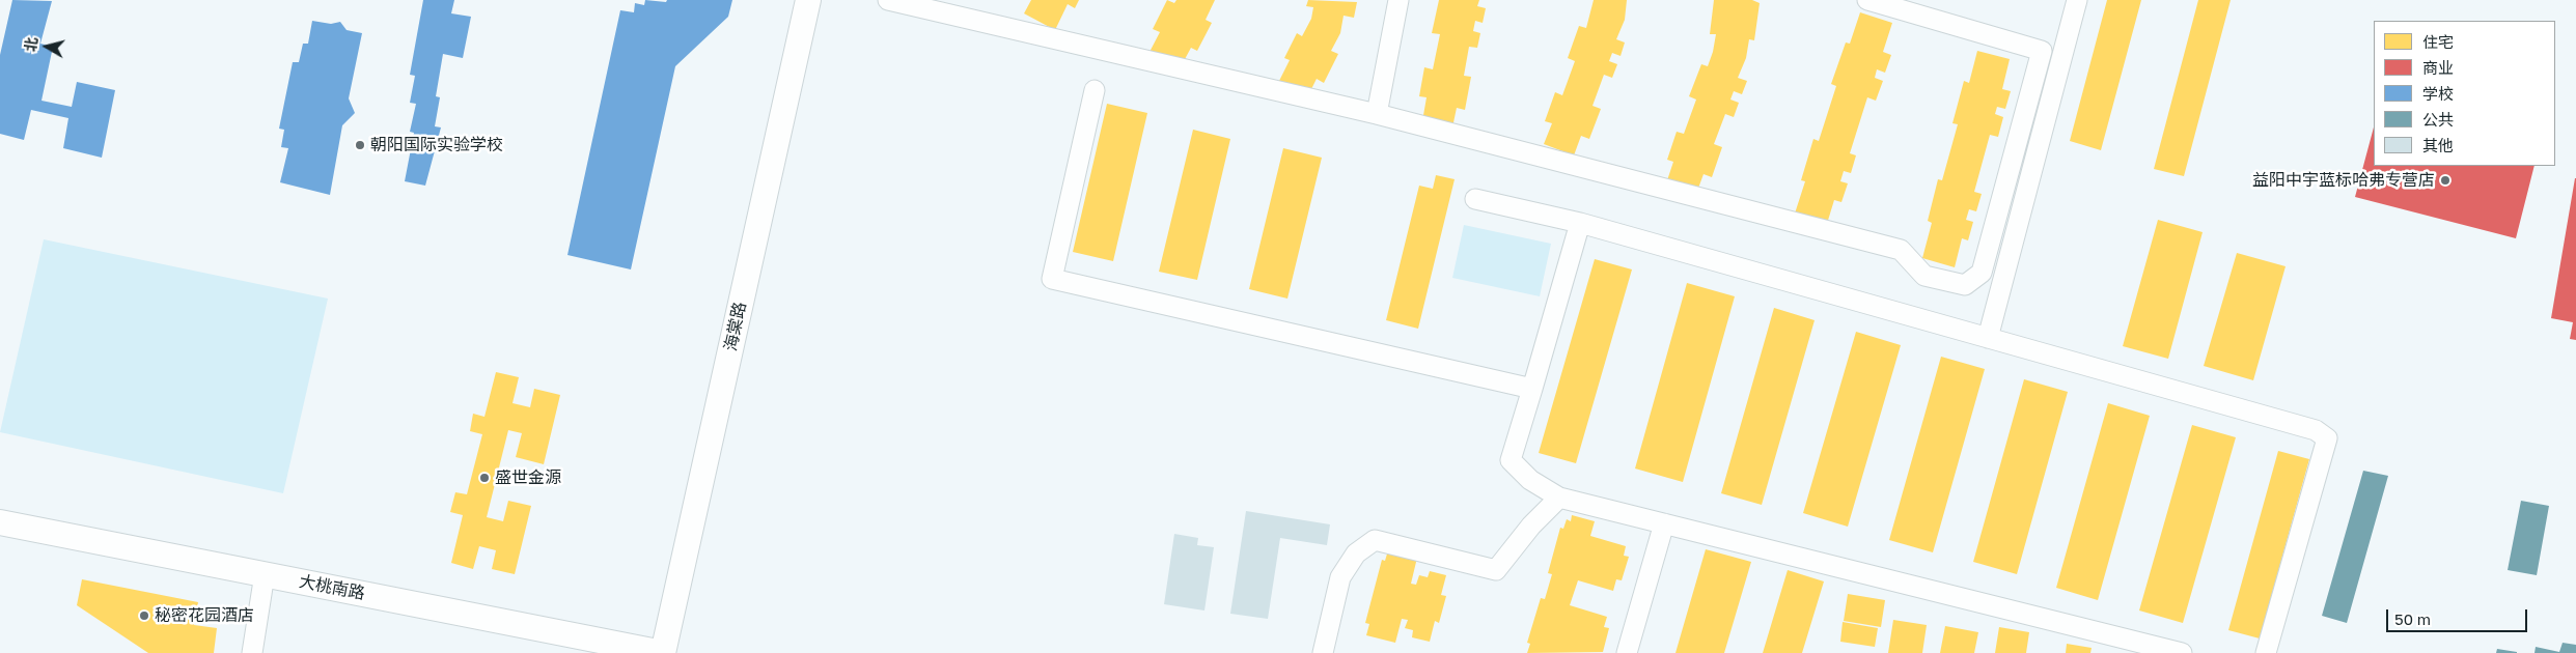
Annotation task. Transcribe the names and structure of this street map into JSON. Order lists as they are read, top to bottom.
{
  "streets": {
    "street": ["海棠路", "大桃南路"]
  },
  "crossings": [
    ["海棠路", "大桃南路"]
  ],
  "places": [
    "朝阳国际实验学校",
    "益阳中宇蓝标哈弗专营店",
    "盛世金源",
    "秘密花园酒店"
  ],
  "legend": [
    "住宅",
    "商业",
    "学校",
    "公共",
    "其他"
  ],
  "scale_bar": "50 m",
  "north": "left"
}
